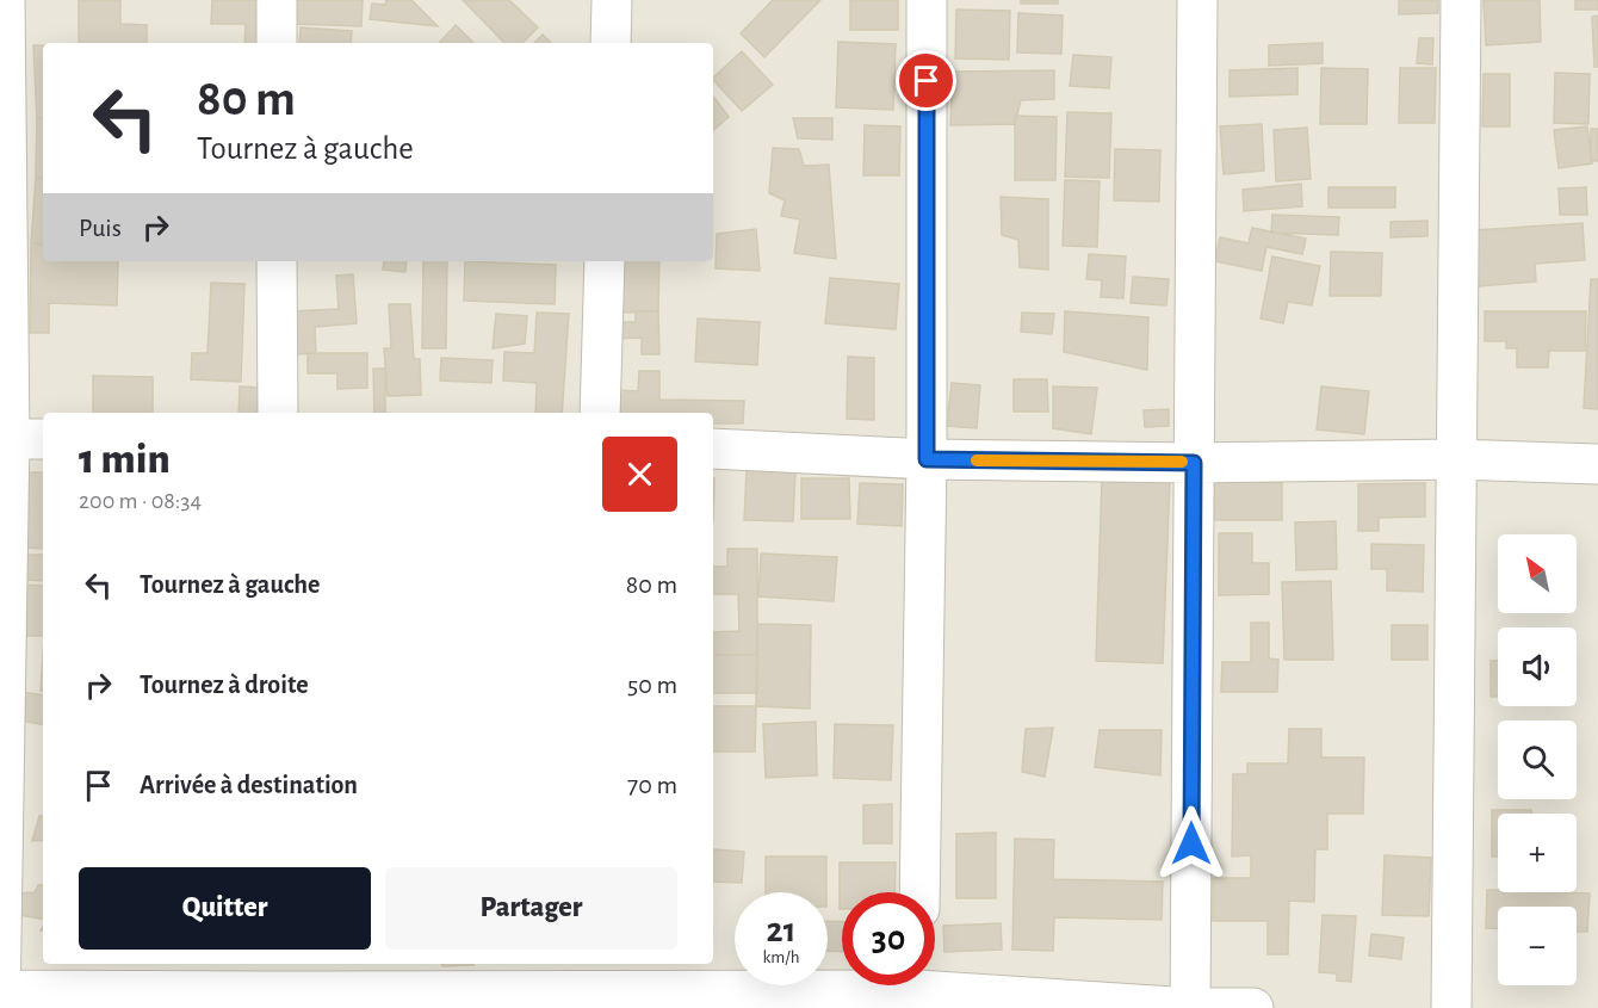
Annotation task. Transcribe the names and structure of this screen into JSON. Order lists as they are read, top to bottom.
{
  "north": "top left",
  "page": {
    "turn": ["80 m", "Tournez à gauche"],
    "then": "Puis",
    "heading": ["1 min", "200 m · 08:34"],
    "map_buttons": ["+", "−"],
    "list": [
      {
        "name": "Tournez à gauche",
        "value": "80 m"
      },
      {
        "name": "Tournez à droite",
        "value": "50 m"
      },
      {
        "name": "Arrivée à destination",
        "value": "70 m"
      }
    ],
    "buttons": ["Quitter", "Partager"],
    "speed": "21 km/h",
    "limit": "30"
  }
}
